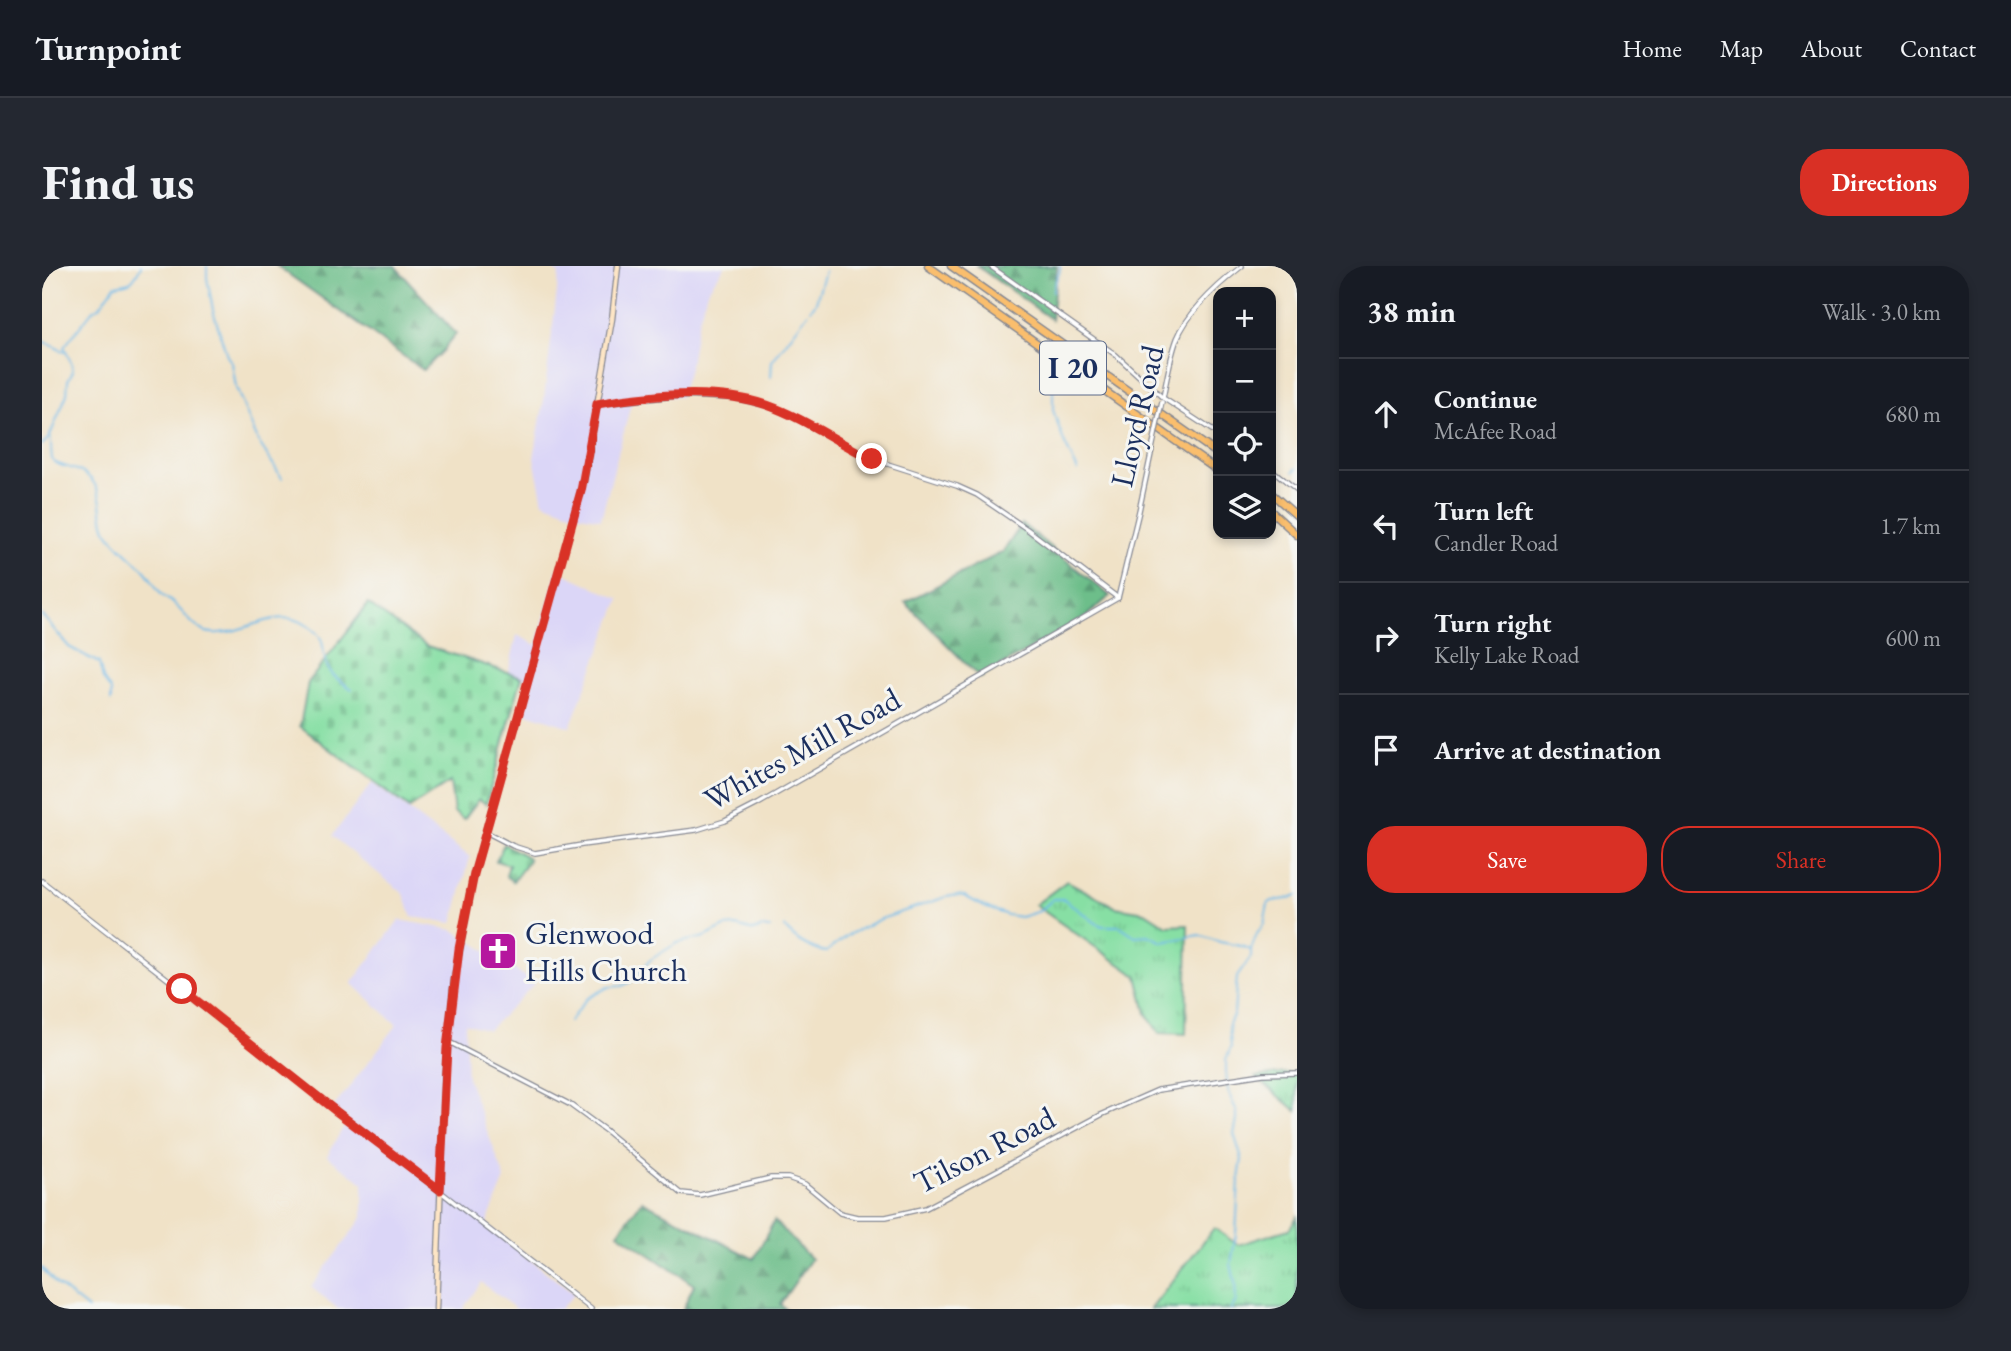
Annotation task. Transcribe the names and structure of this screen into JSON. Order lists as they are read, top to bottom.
{
  "streets": {
    "highway": ["I 20"],
    "street": ["Lloyd Road", "Whites Mill Road", "Tilson Road"]
  },
  "crossings": [
    ["Lloyd Road", "Whites Mill Road"]
  ],
  "places": {
    "church": ["Glenwood Hills Church"]
  },
  "page": {
    "header": "Turnpoint",
    "nav": [
      "Home",
      "Map",
      "About",
      "Contact"
    ],
    "buttons": [
      "Directions",
      ["Save", "Share"]
    ],
    "title": "Find us",
    "heading": ["38 min", "Walk · 3.0 km"],
    "map_buttons": ["+", "−"],
    "list": [
      ["Continue", "McAfee Road", "680 m"],
      ["Turn left", "Candler Road", "1.7 km"],
      ["Turn right", "Kelly Lake Road", "600 m"],
      "Arrive at destination"
    ]
  }
}
